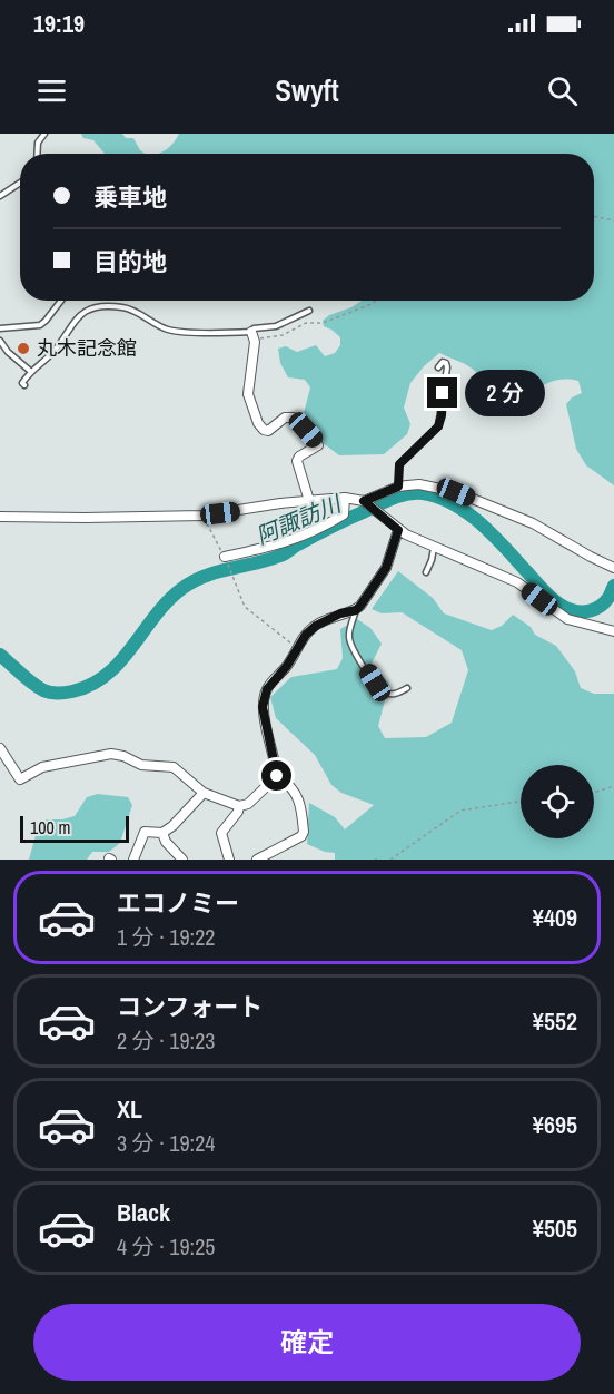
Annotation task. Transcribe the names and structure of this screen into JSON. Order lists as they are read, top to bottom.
{
  "water": ["阿諏訪川"],
  "places": ["丸木記念館"],
  "scale_bar": "100 m",
  "page": {
    "status": "19:19",
    "header": "Swyft",
    "banner": ["乗車地", "目的地"],
    "bubble": "2 分",
    "scale": "100 m",
    "list": [
      {
        "name": "エコノミー",
        "note": "1 分 · 19:22",
        "value": "¥409"
      },
      {
        "name": "コンフォート",
        "note": "2 分 · 19:23",
        "value": "¥552"
      },
      {
        "name": "XL",
        "note": "3 分 · 19:24",
        "value": "¥695"
      },
      {
        "name": "Black",
        "note": "4 分 · 19:25",
        "value": "¥505"
      }
    ],
    "buttons": "確定"
  }
}
